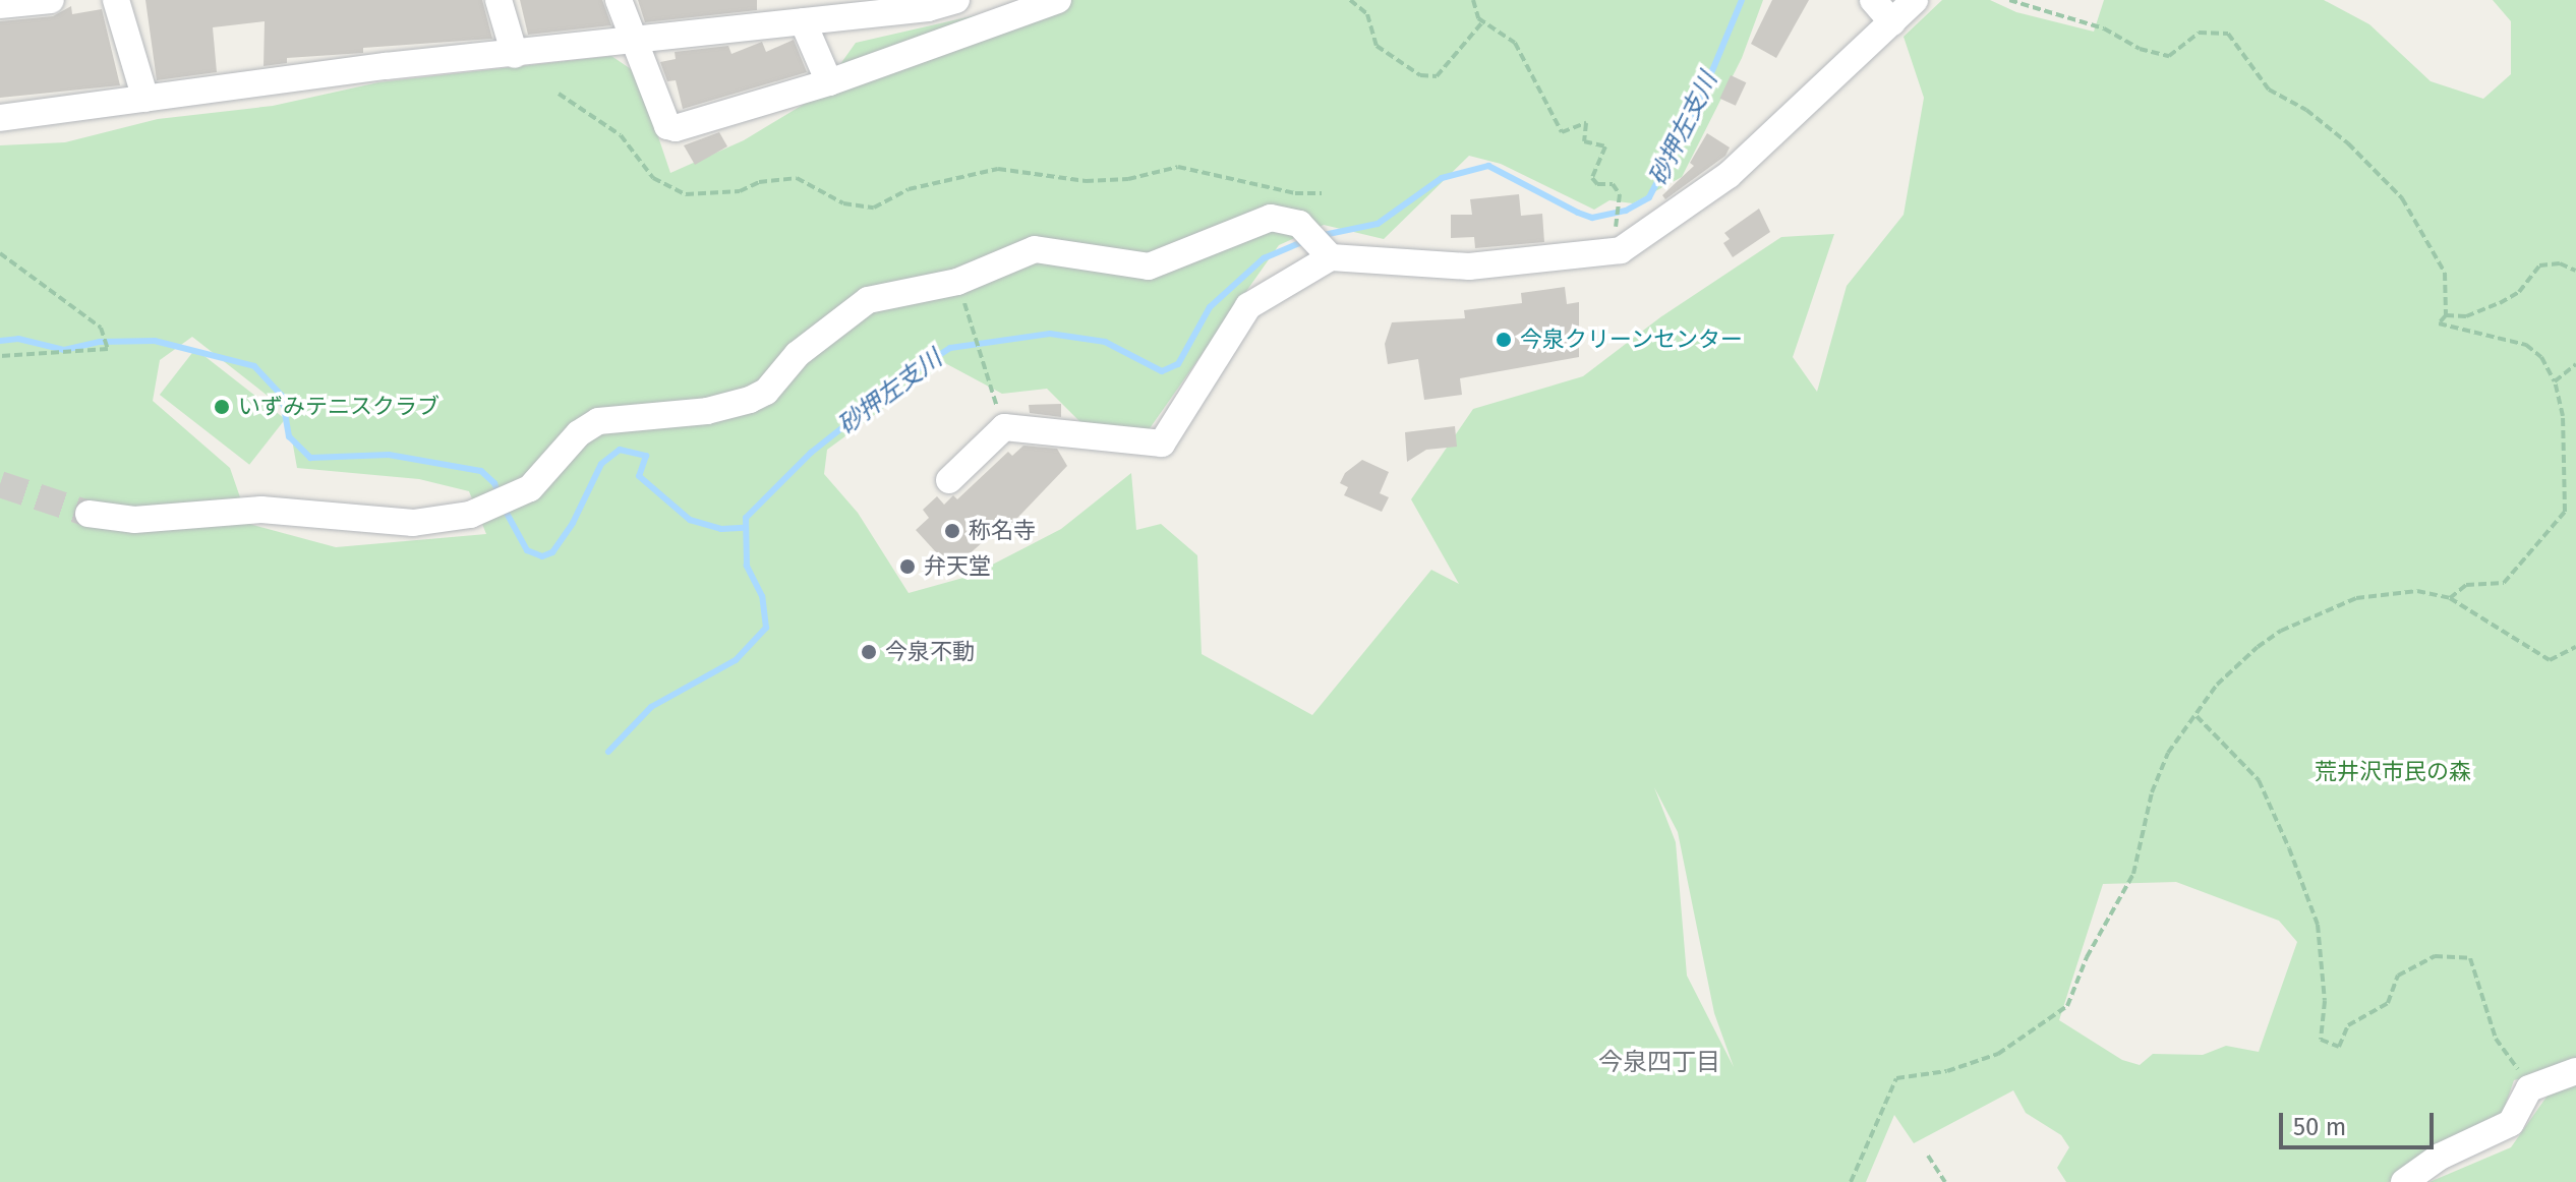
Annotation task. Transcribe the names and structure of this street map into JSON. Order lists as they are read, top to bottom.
{
  "districts": ["今泉四丁目"],
  "water": ["砂押左支川"],
  "parks": ["荒井沢市民の森"],
  "places": [
    "今泉クリーンセンター",
    "いずみテニスクラブ",
    "称名寺",
    "弁天堂",
    "今泉不動"
  ],
  "scale_bar": "50 m"
}
